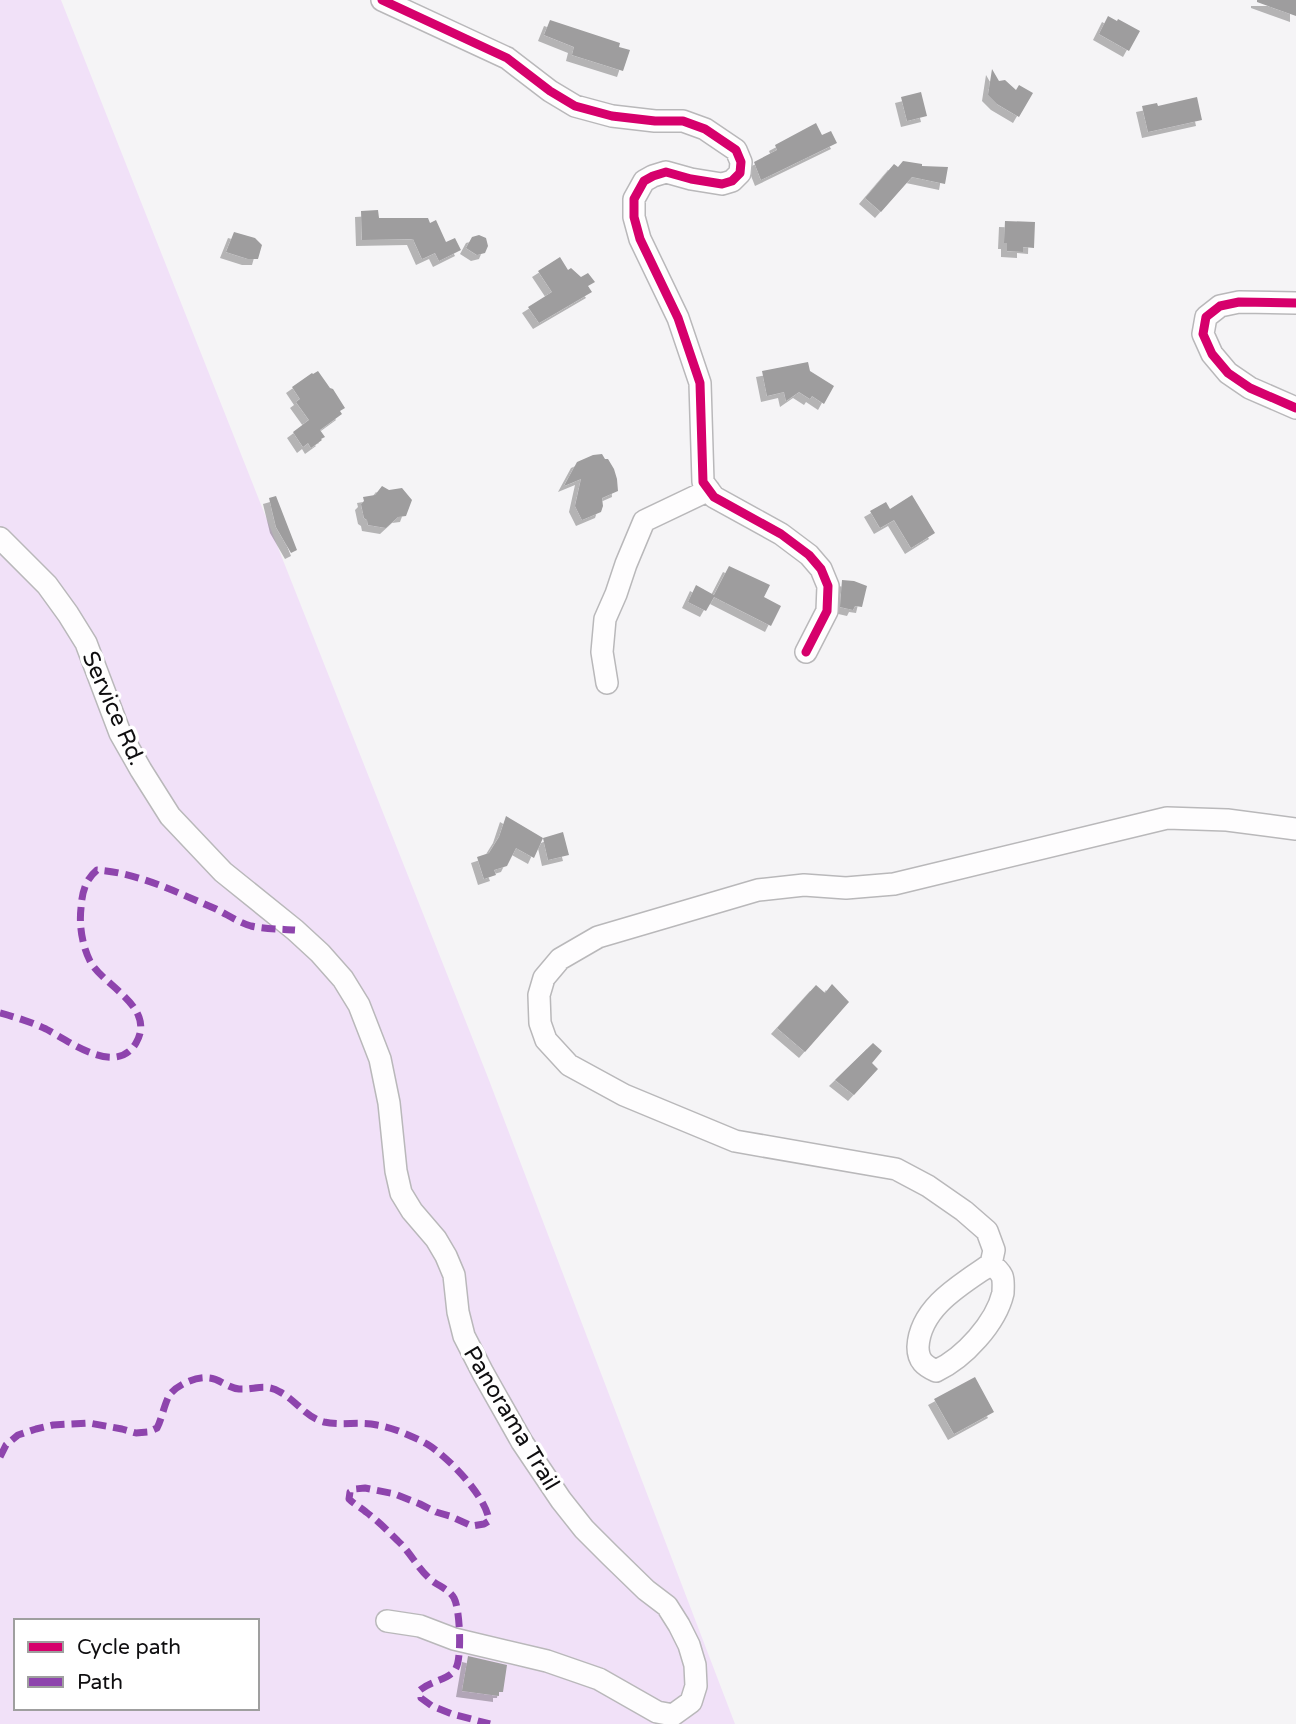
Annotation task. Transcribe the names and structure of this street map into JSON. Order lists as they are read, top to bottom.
{
  "streets": {
    "street": ["Service Rd.", "Panorama Trail"]
  },
  "crossings": [
    ["Service Rd.", "Panorama Trail"]
  ],
  "legend": ["Cycle path", "Path"]
}
